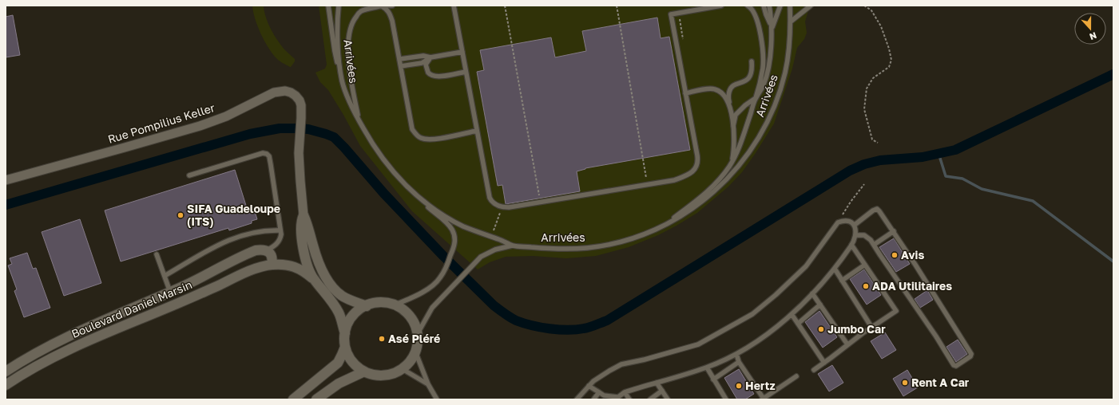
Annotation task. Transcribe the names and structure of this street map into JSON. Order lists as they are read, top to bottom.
{
  "streets": {
    "street": ["Rue Pompilius Keller", "Boulevard Daniel Marsin"],
    "lane": ["Arrivées"]
  },
  "places": [
    "SIFA Guadeloupe (ITS)",
    "Avis",
    "ADA Utilitaires",
    "Jumbo Car",
    "Asé Pléré",
    "Rent A Car",
    "Hertz"
  ],
  "north": "bottom"
}
